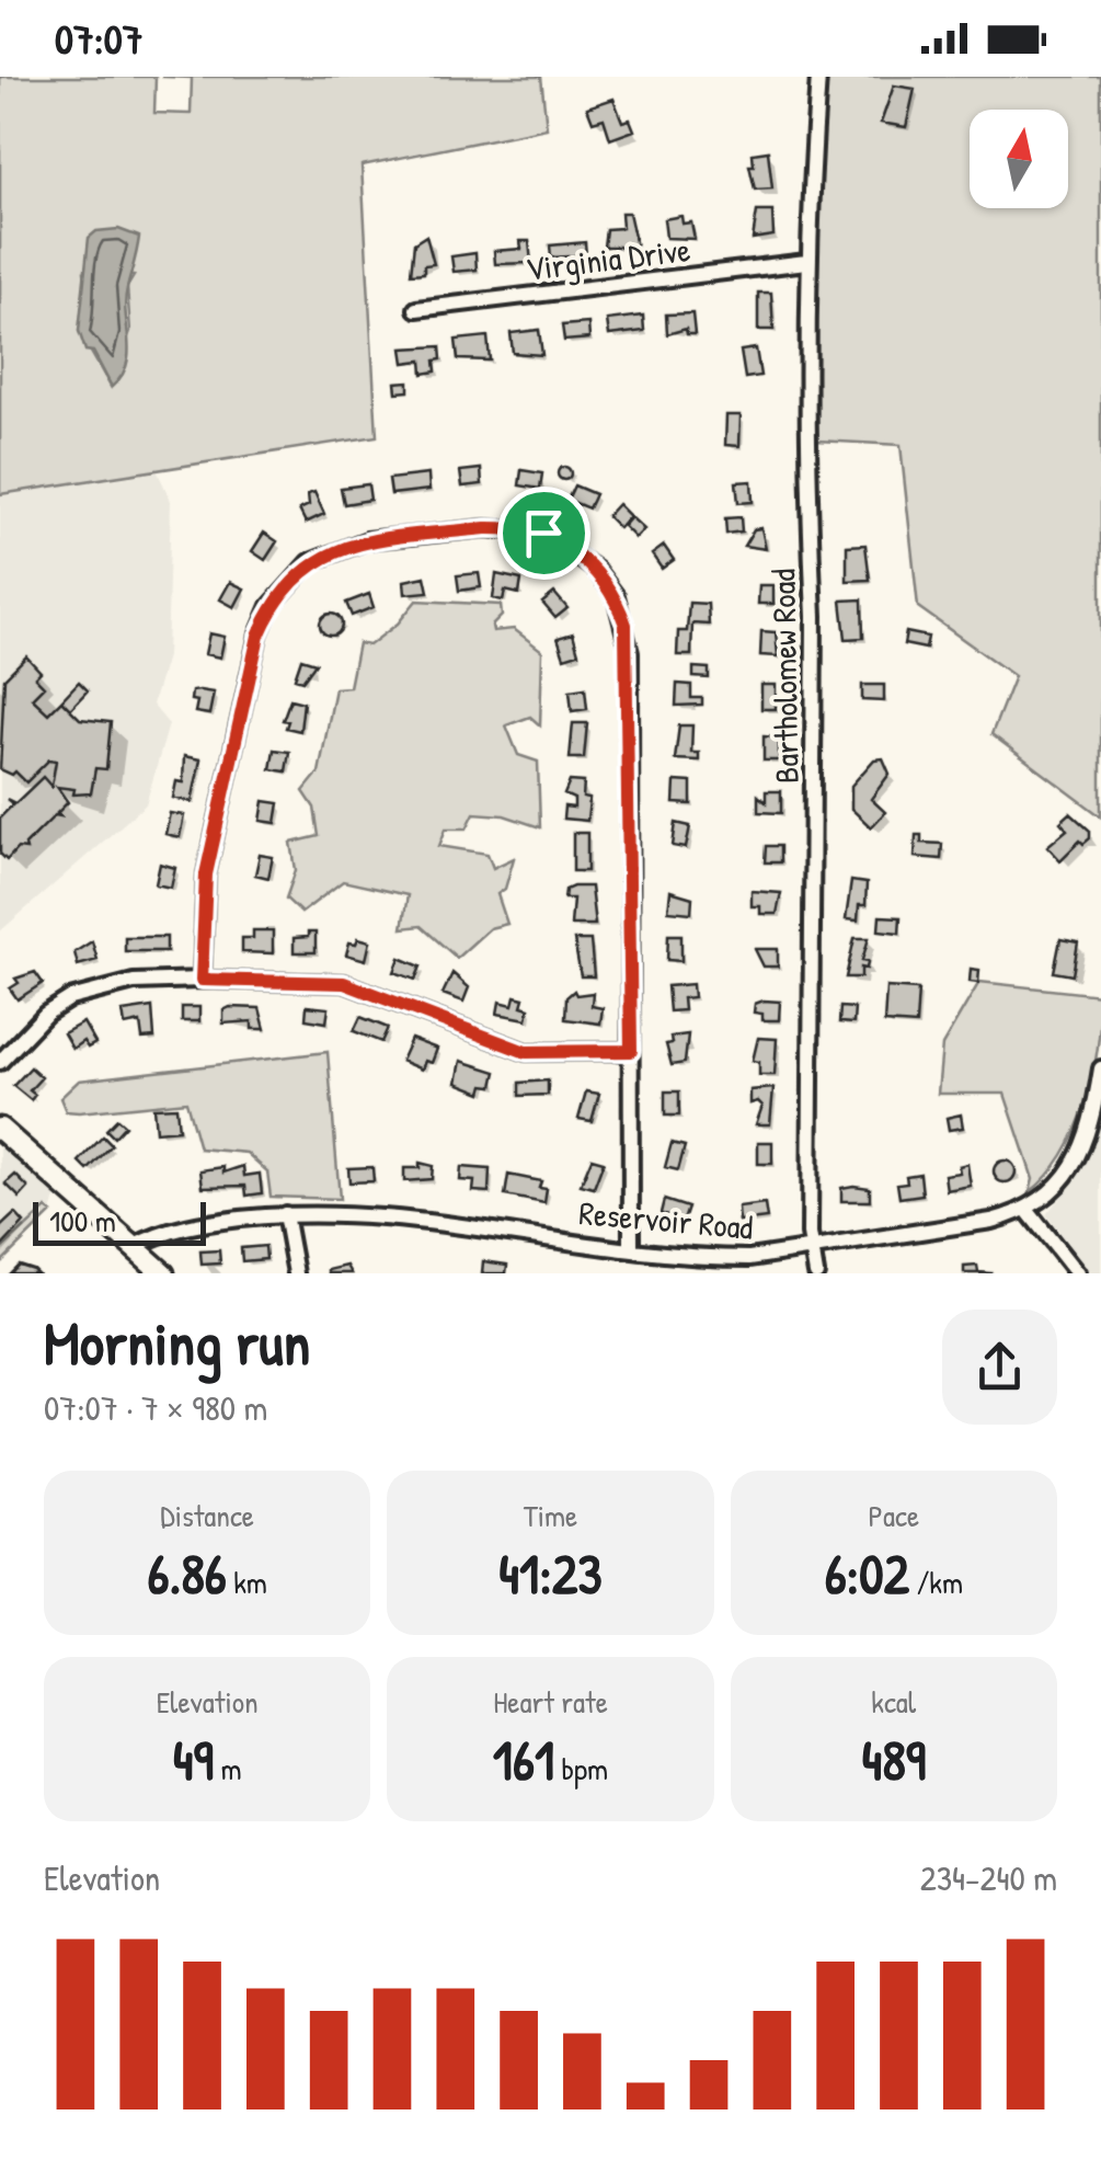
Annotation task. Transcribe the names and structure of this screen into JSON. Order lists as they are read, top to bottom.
{
  "streets": {
    "street": ["Virginia Drive", "Bartholomew Road", "Reservoir Road"]
  },
  "crossings": [
    ["Virginia Drive", "Bartholomew Road"],
    ["Bartholomew Road", "Reservoir Road"]
  ],
  "scale_bar": "100 m",
  "north": "top",
  "page": {
    "status": "07:07",
    "scale": "100 m",
    "heading": ["Morning run", "07:07 · 7 × 980 m"],
    "stats": [
      ["Distance", "6.86 km"],
      ["Time", "41:23"],
      ["Pace", "6:02 /km"],
      ["Elevation", "49 m"],
      ["Heart rate", "161 bpm"],
      ["kcal", "489"]
    ],
    "chart": ["Elevation", "234–240 m"]
  }
}
